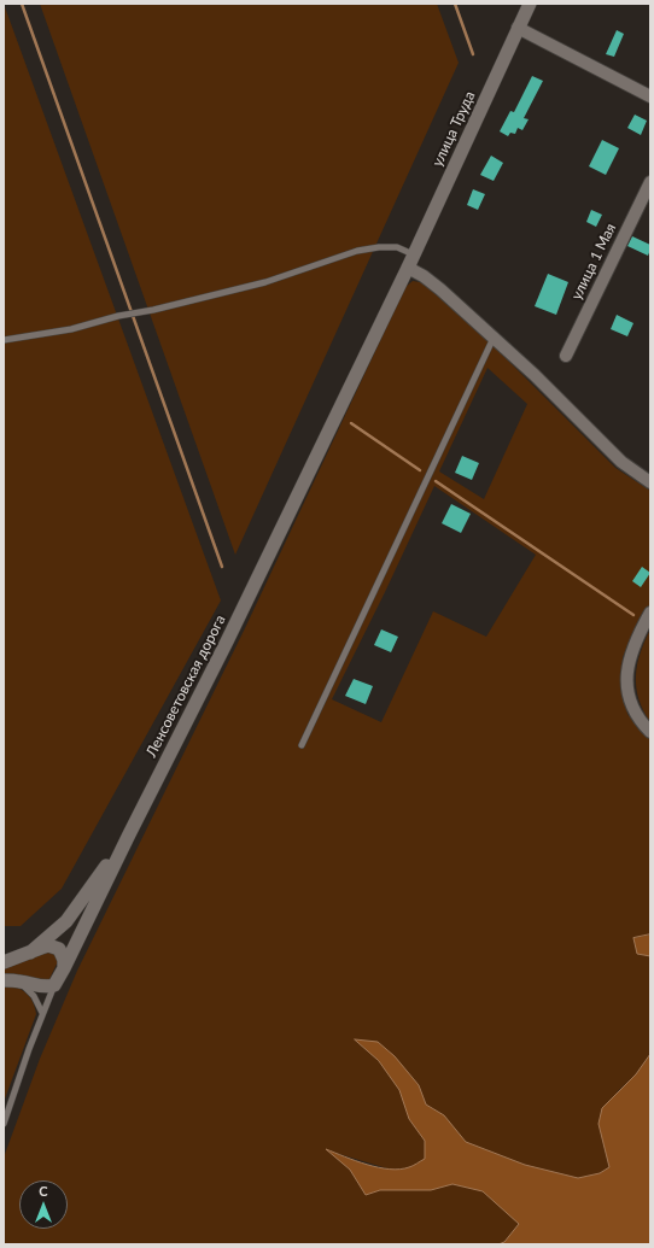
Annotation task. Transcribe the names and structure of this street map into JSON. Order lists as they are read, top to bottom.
{
  "streets": {
    "street": ["улица Труда", "улица 1 Мая", "Ленсоветовская дорога"]
  },
  "crossings": [
    ["улица Труда", "Ленсоветовская дорога"]
  ],
  "north": "top"
}
